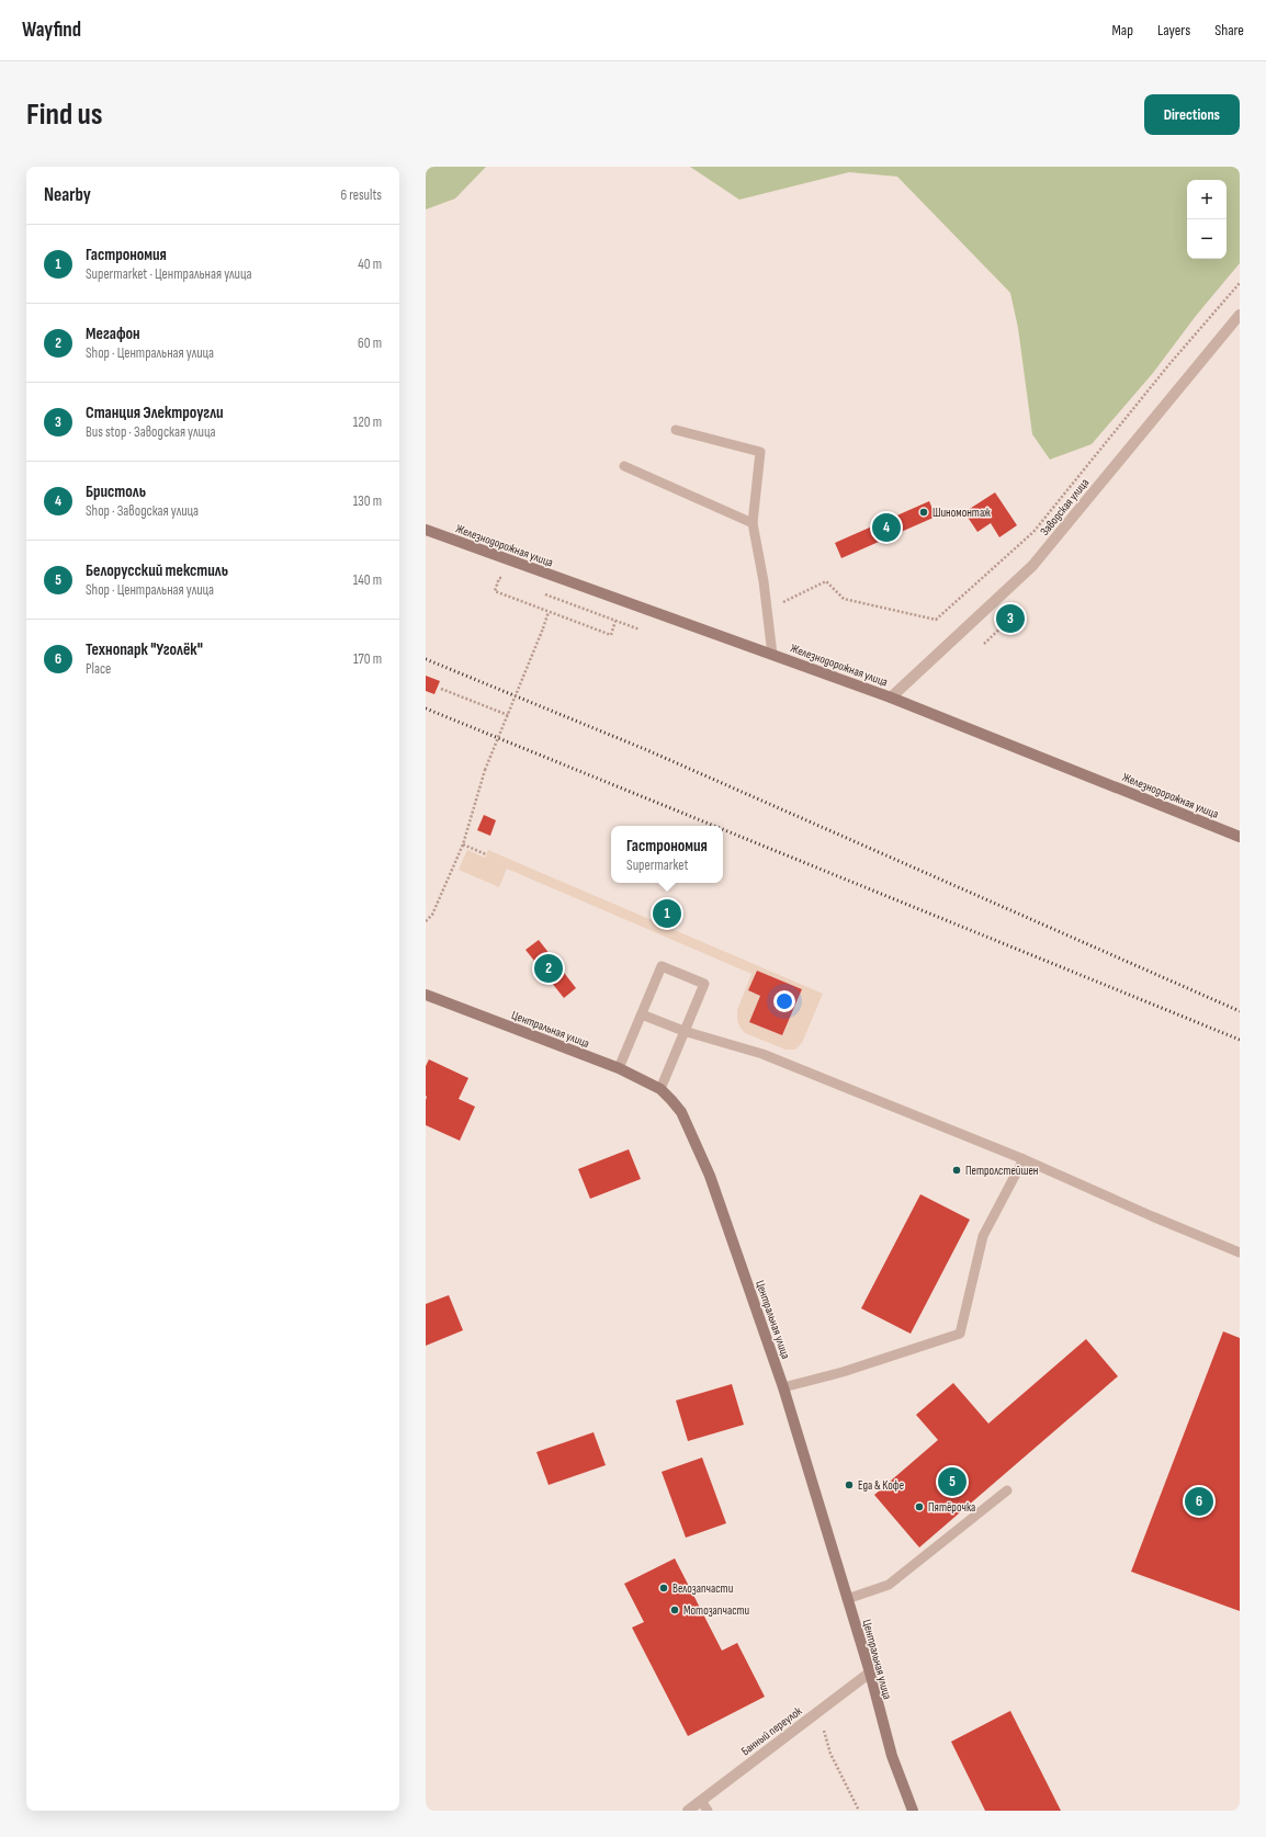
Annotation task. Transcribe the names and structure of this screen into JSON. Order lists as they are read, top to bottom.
{
  "streets": {
    "main road": ["Железнодорожная улица", "Центральная улица"],
    "street": ["Заводская улица", "Банный переулок"]
  },
  "crossings": [
    ["Заводская улица", "Железнодорожная улица"],
    ["Центральная улица", "Банный переулок"]
  ],
  "places": [
    "Шиномонтаж",
    "Петролстейшен",
    "Еда & Кофе",
    "Пятёрочка",
    "Велозапчасти",
    "Мотозапчасти"
  ],
  "page": {
    "header": "Wayfind",
    "nav": ["Map", "Layers", "Share"],
    "buttons": "Directions",
    "title": "Find us",
    "heading": ["Nearby", "6 results"],
    "map_buttons": ["+", "−"],
    "list": [
      {
        "mark": "1",
        "name": "Гастрономия",
        "note": "Supermarket · Центральная улица",
        "value": "40 m"
      },
      {
        "mark": "2",
        "name": "Мегафон",
        "note": "Shop · Центральная улица",
        "value": "60 m"
      },
      {
        "mark": "3",
        "name": "Станция Электроугли",
        "note": "Bus stop · Заводская улица",
        "value": "120 m"
      },
      {
        "mark": "4",
        "name": "Бристоль",
        "note": "Shop · Заводская улица",
        "value": "130 m"
      },
      {
        "mark": "5",
        "name": "Белорусский текстиль",
        "note": "Shop · Центральная улица",
        "value": "140 m"
      },
      {
        "mark": "6",
        "name": "Технопарк \"Уголёк\"",
        "note": "Place",
        "value": "170 m"
      }
    ],
    "pins": [
      "4",
      "3",
      "1",
      "2",
      "5",
      "6"
    ],
    "popup": ["Гастрономия", "Supermarket"]
  }
}
